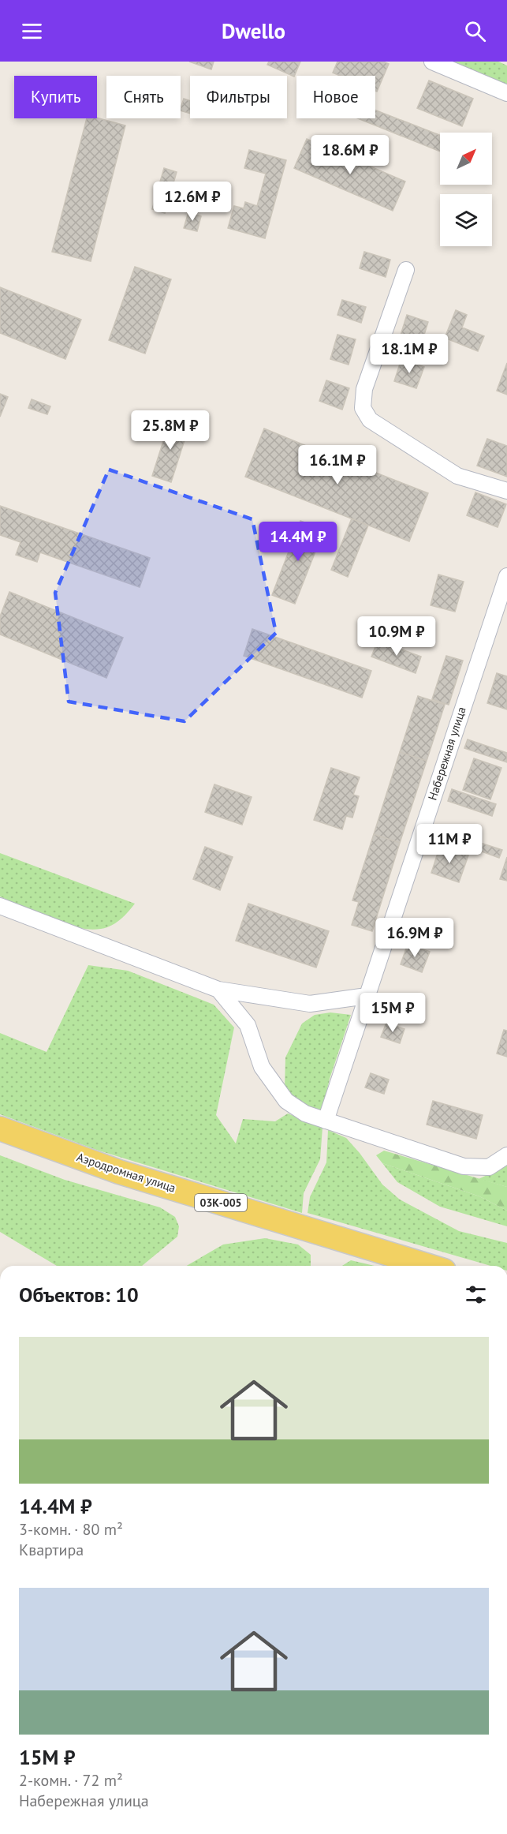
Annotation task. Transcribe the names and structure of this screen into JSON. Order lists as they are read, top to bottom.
{
  "streets": {
    "main road": ["Аэродромная улица", "03К-005"],
    "street": ["Набережная улица"]
  },
  "north": "top right",
  "page": {
    "header": "Dwello",
    "chip": [
      "Купить",
      "Снять",
      "Фильтры",
      "Новое"
    ],
    "price": [
      "18.6M ₽",
      "12.6M ₽",
      "18.1M ₽",
      "25.8M ₽",
      "16.1M ₽",
      "14.4M ₽",
      "10.9M ₽",
      "11M ₽",
      "16.9M ₽",
      "15M ₽"
    ],
    "heading": "Объектов: 10",
    "list": [
      {
        "name": "14.4M ₽",
        "note": "3-комн. · 80 m² · Квартира"
      },
      {
        "name": "15M ₽",
        "note": "2-комн. · 72 m² · Набережная улица"
      }
    ]
  }
}
